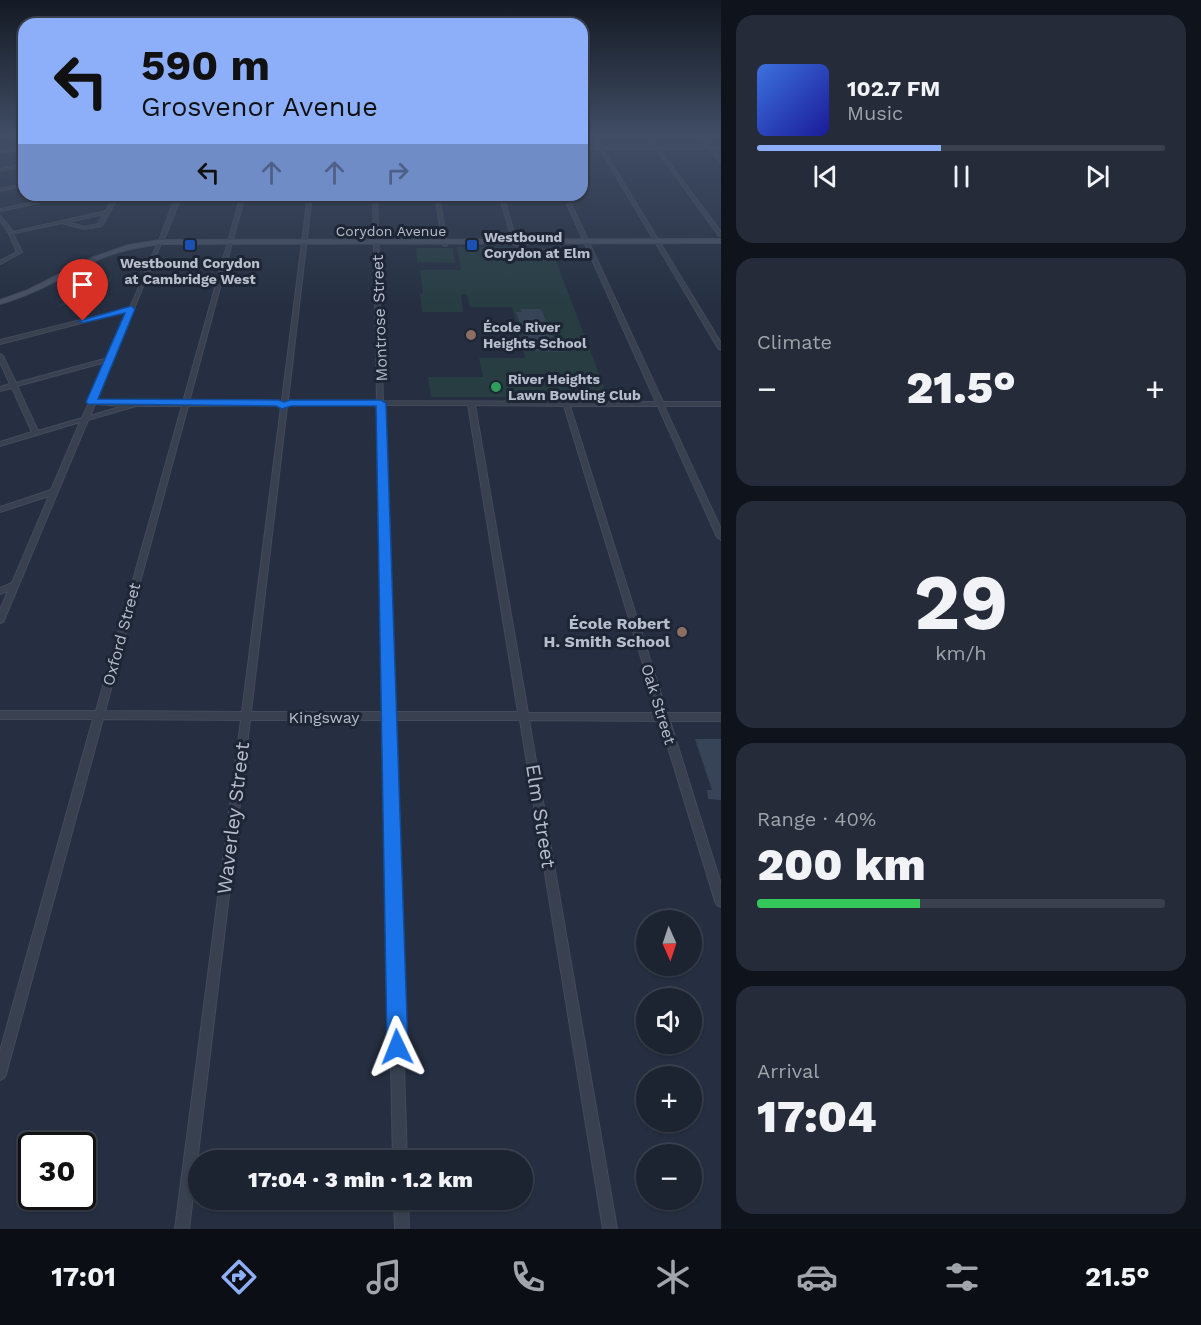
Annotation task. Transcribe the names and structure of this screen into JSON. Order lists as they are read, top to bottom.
{
  "streets": {
    "main road": ["Corydon Avenue"],
    "street": [
      "Montrose Street",
      "Oxford Street",
      "Oak Street",
      "Kingsway",
      "Elm Street",
      "Waverley Street"
    ]
  },
  "crossings": [
    ["Corydon Avenue", "Montrose Street"],
    ["Corydon Avenue", "Oxford Street"],
    ["Corydon Avenue", "Waverley Street"],
    ["Montrose Street", "Kingsway"],
    ["Oxford Street", "Kingsway"],
    ["Oak Street", "Kingsway"],
    ["Kingsway", "Elm Street"],
    ["Kingsway", "Waverley Street"]
  ],
  "places": {
    "transit": ["Westbound Corydon at Cambridge West", "Westbound Corydon at Elm"],
    "other": ["École River Heights School", "River Heights Lawn Bowling Club", "École Robert H. Smith School"]
  },
  "north": "bottom",
  "page": {
    "turn": ["590 m", "Grosvenor Avenue"],
    "song": ["102.7 FM", "Music"],
    "tile": [
      "Climate",
      ["29", "km/h"],
      ["Range · 40%", "200 km"],
      ["Arrival", "17:04"]
    ],
    "heat": ["−", "21.5°", "+"],
    "map_buttons": ["+", "−"],
    "limit": "30",
    "trip": "17:04 · 3 min · 1.2 km",
    "tabs": ["17:01", "21.5°"]
  }
}
